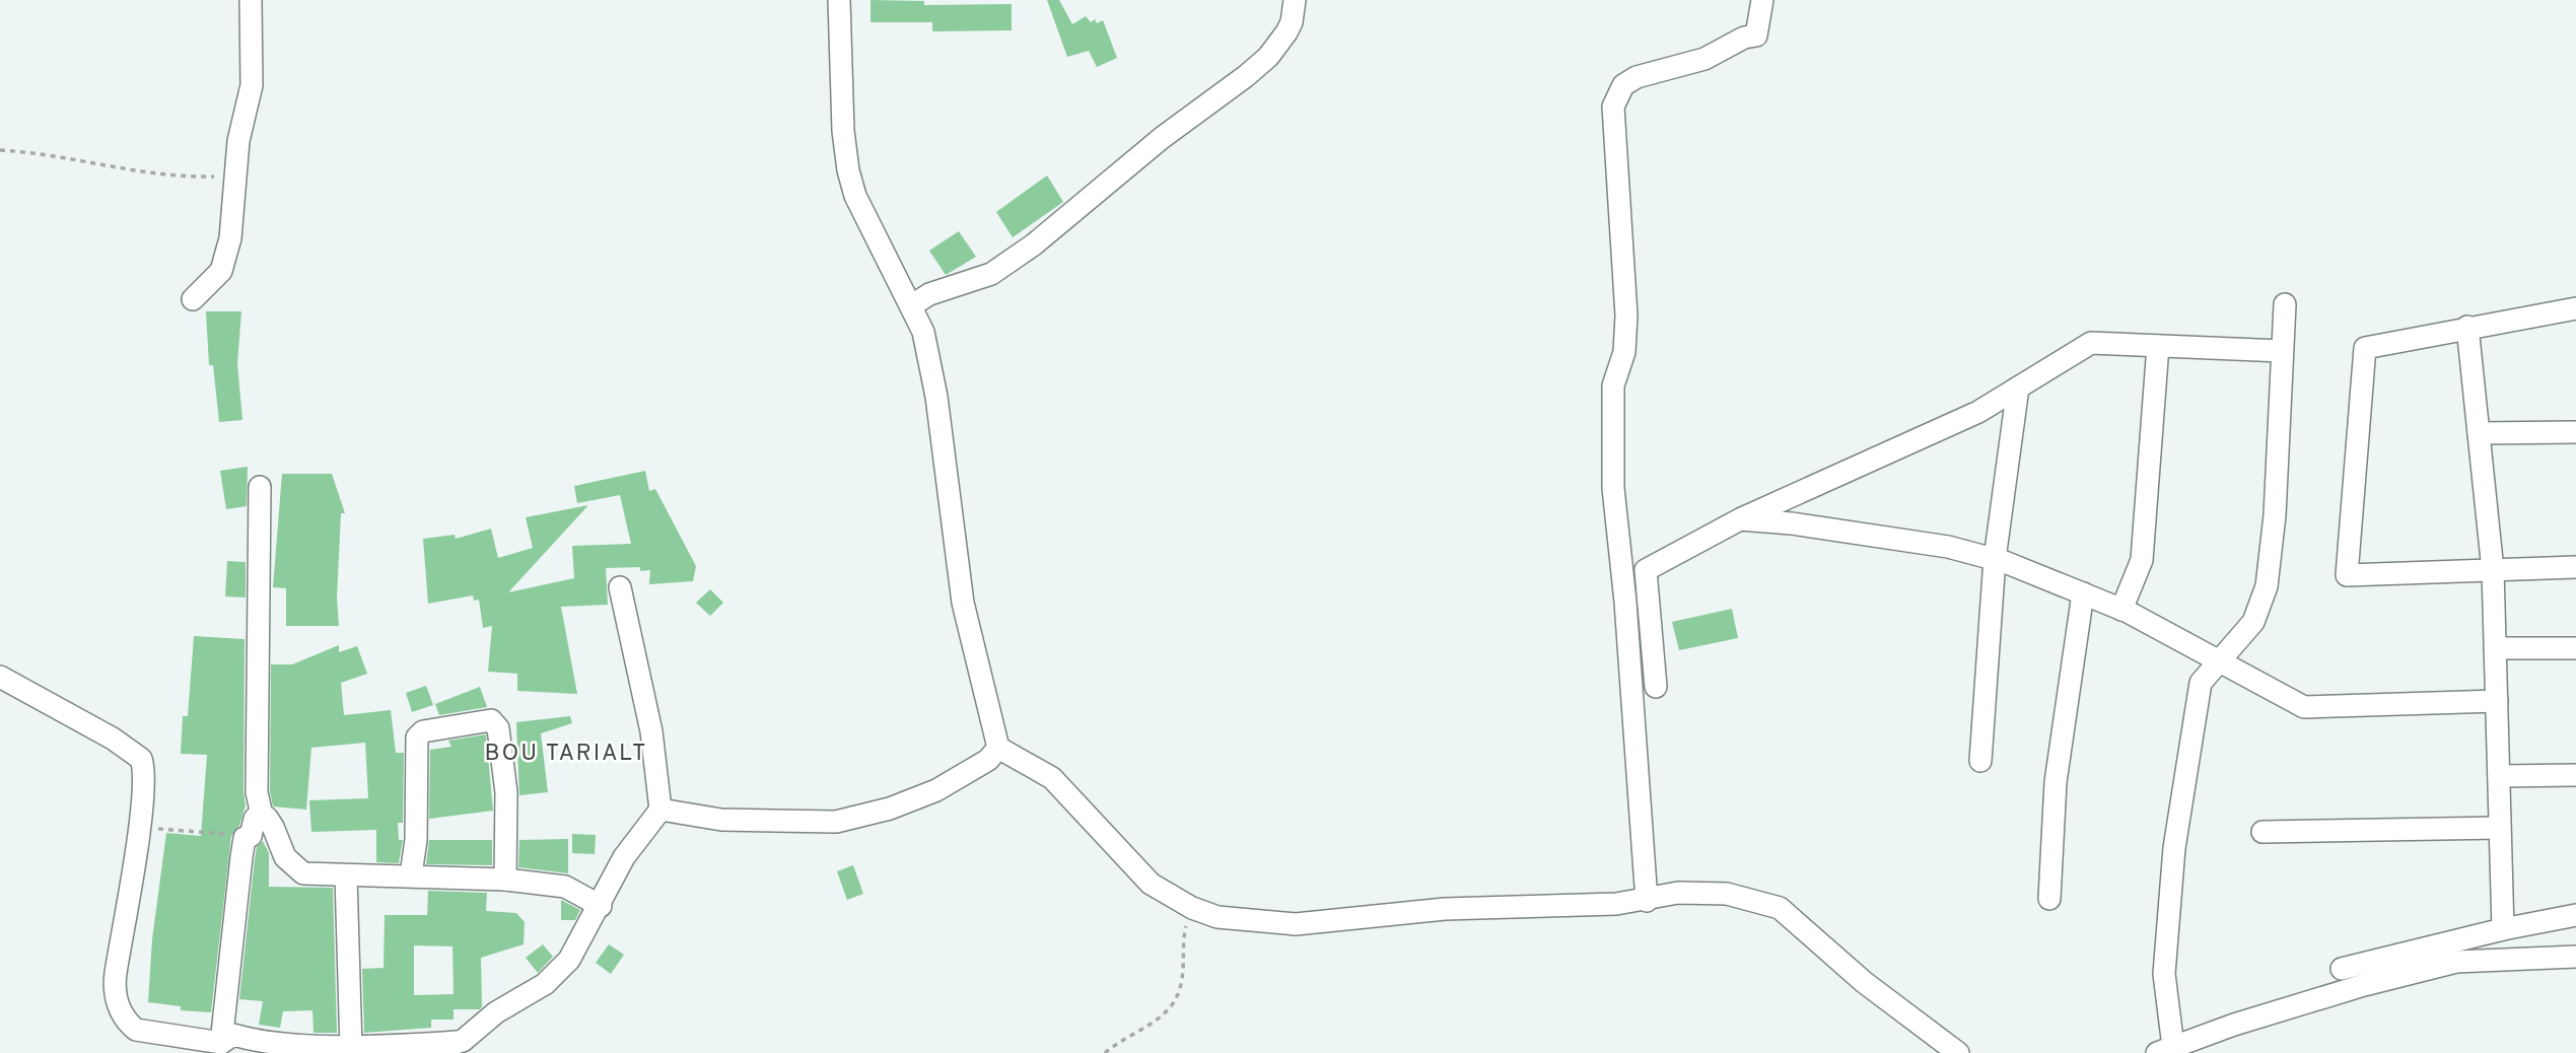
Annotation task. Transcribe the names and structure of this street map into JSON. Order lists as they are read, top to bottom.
{
  "districts": ["BOU TARIALT"]
}
